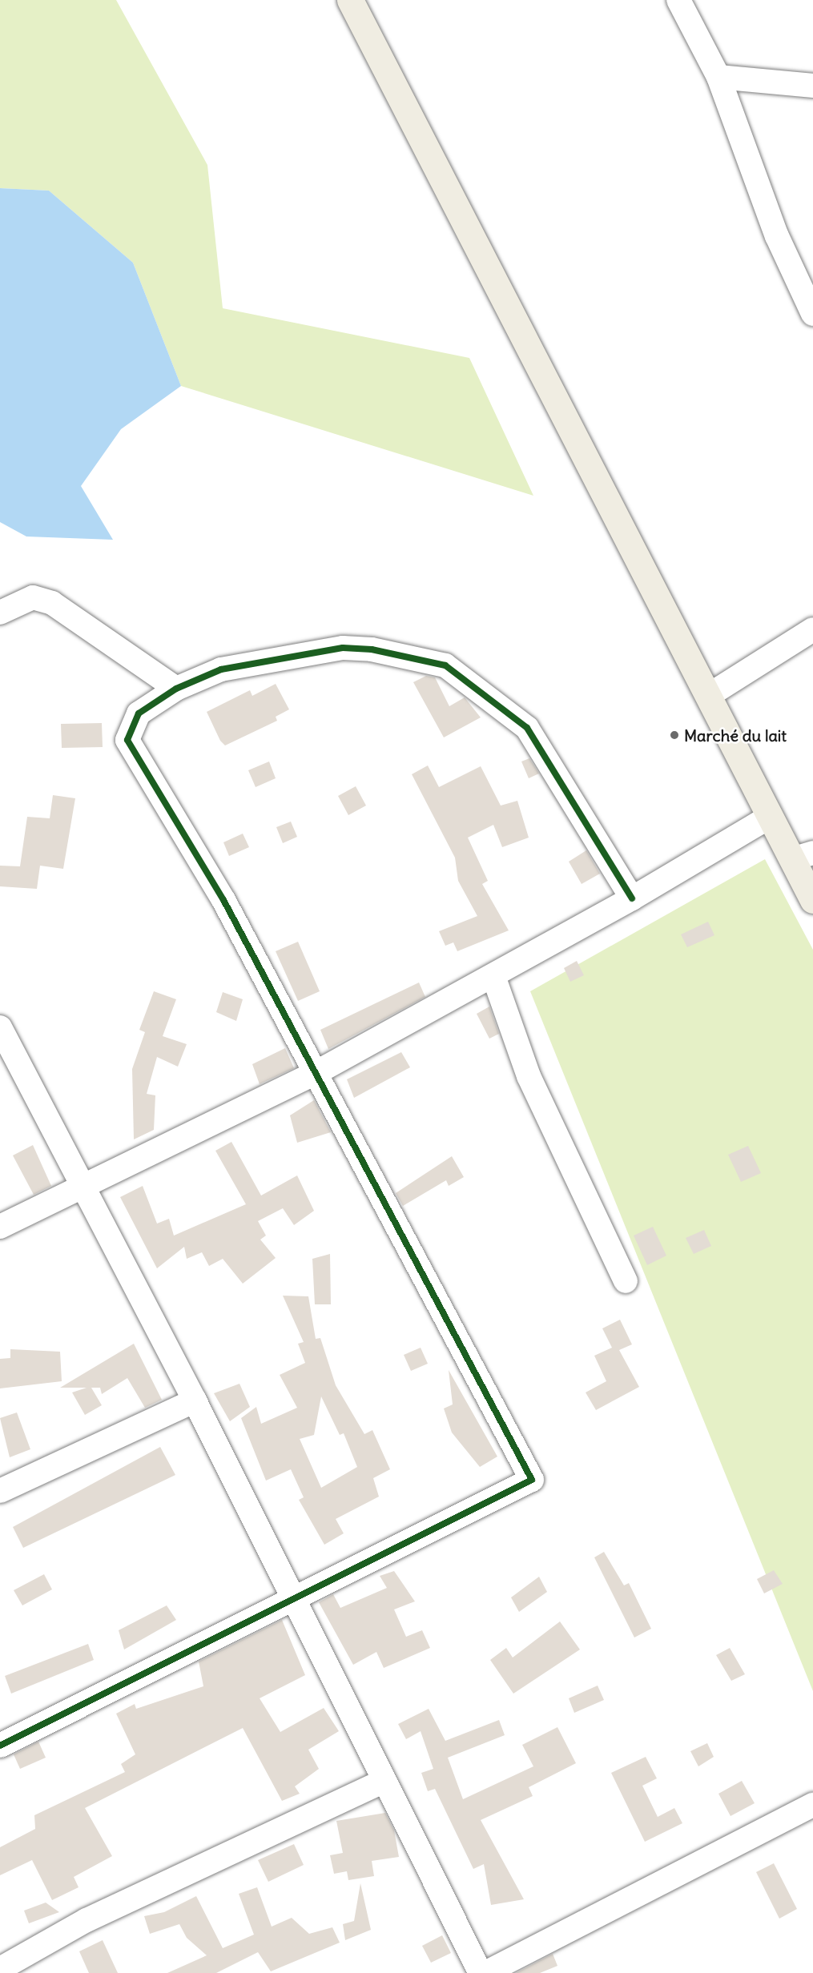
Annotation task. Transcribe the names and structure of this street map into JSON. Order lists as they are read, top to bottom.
{
  "places": ["Marché du lait"]
}
